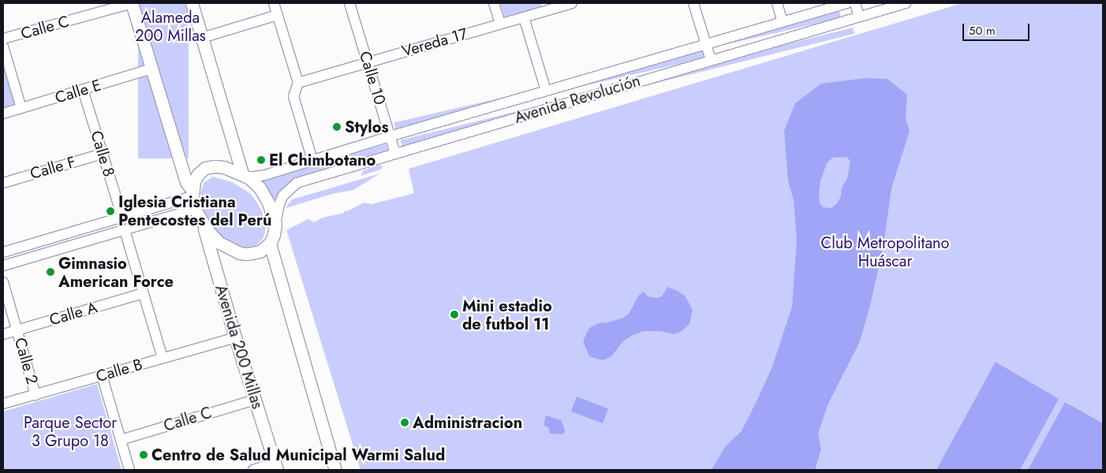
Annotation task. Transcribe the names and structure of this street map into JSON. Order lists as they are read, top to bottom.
{
  "streets": {
    "main road": ["Avenida 200 Millas"],
    "street": [
      "Calle C",
      "Vereda 17",
      "Calle 10",
      "Calle E",
      "Avenida Revolución",
      "Calle 8",
      "Calle F",
      "Calle A",
      "Calle 2",
      "Calle B"
    ]
  },
  "crossings": [
    ["Calle C", "Avenida 200 Millas"],
    ["Vereda 17", "Calle 10"],
    ["Calle 10", "Avenida Revolución"],
    ["Calle E", "Calle 8"],
    ["Avenida Revolución", "Avenida 200 Millas"],
    ["Calle 8", "Calle F"],
    ["Calle A", "Calle 2"],
    ["Avenida 200 Millas", "Calle B"],
    ["Calle 2", "Calle B"]
  ],
  "parks": ["Alameda 200 Millas", "Club Metropolitano Huáscar", "Parque Sector 3 Grupo 18"],
  "places": [
    "Stylos",
    "El Chimbotano",
    "Iglesia Cristiana Pentecostes del Perú",
    "Gimnasio American Force",
    "Mini estadio de futbol 11",
    "Administracion",
    "Centro de Salud Municipal Warmi Salud"
  ],
  "scale_bar": "50 m"
}
